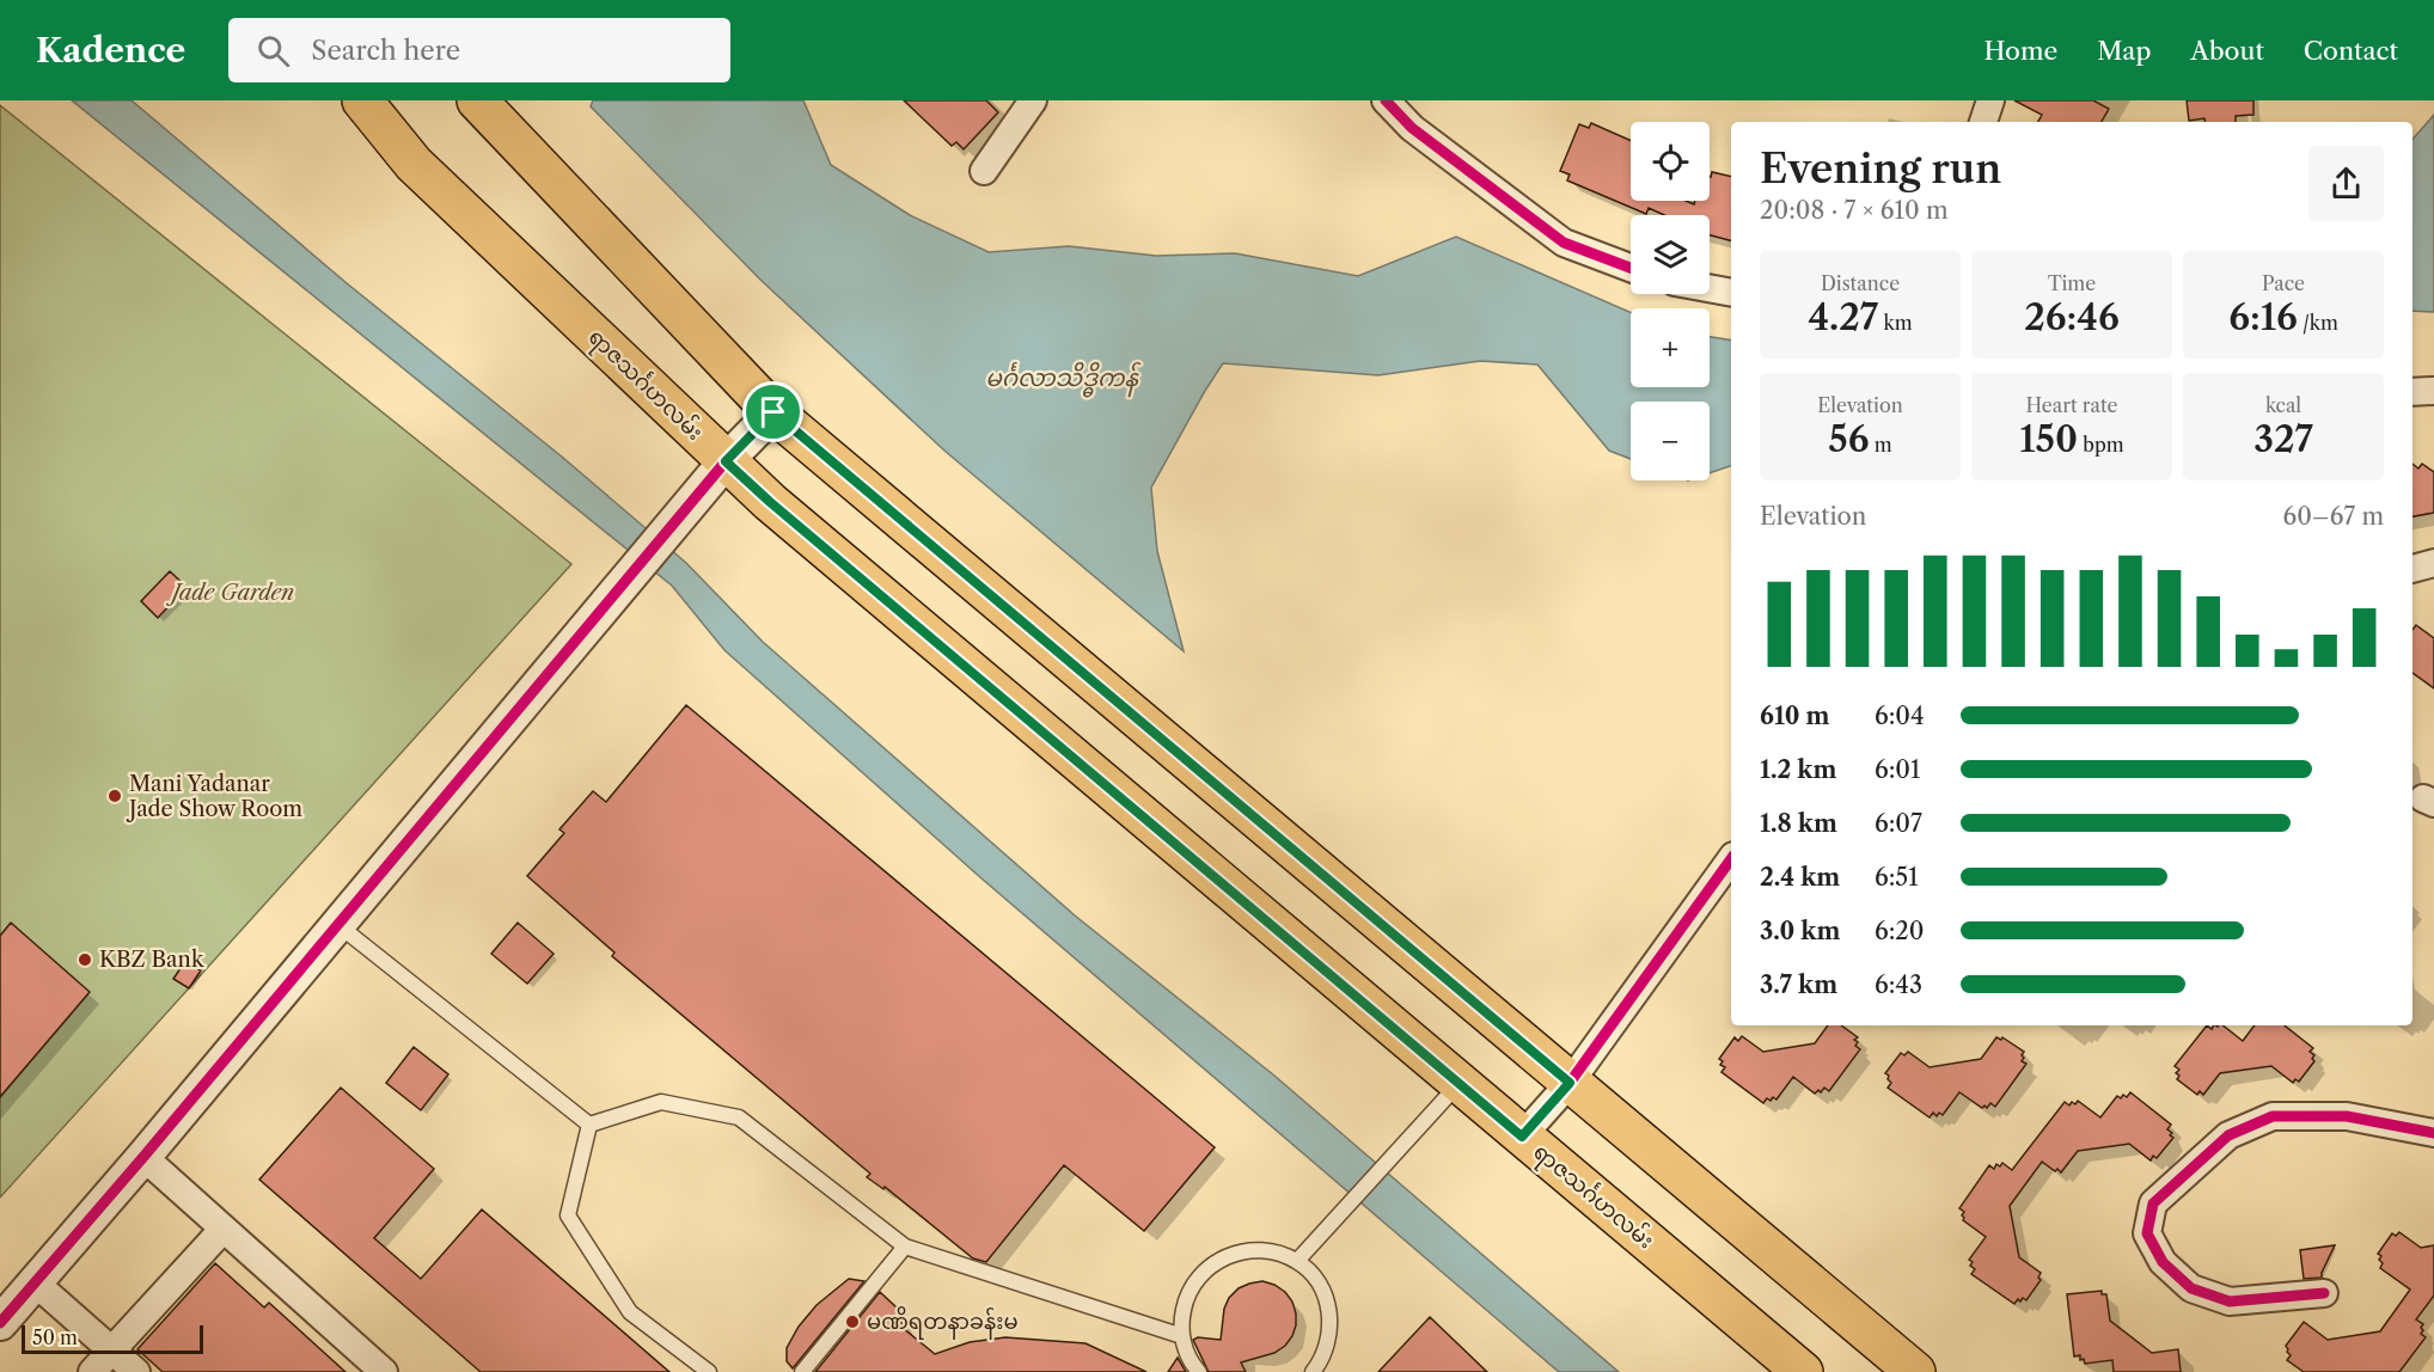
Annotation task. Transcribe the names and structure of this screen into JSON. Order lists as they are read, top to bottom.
{
  "streets": {
    "main road": ["ရာဇသင်္ဂဟလမ်း"]
  },
  "water": ["မင်္ဂလာသိဒ္ဓိကန်"],
  "parks": ["Jade Garden"],
  "places": ["Mani Yadanar Jade Show Room", "KBZ Bank", "မဏိရတနာခန်းမ"],
  "scale_bar": "50 m",
  "page": {
    "header": "Kadence",
    "search": "Search here",
    "nav": [
      "Home",
      "Map",
      "About",
      "Contact"
    ],
    "map_buttons": ["+", "−"],
    "heading": ["Evening run", "20:08 · 7 × 610 m"],
    "stats": [
      ["Distance", "4.27 km"],
      ["Time", "26:46"],
      ["Pace", "6:16 /km"],
      ["Elevation", "56 m"],
      ["Heart rate", "150 bpm"],
      ["kcal", "327"]
    ],
    "chart": ["Elevation", "60–67 m"],
    "list": [
      {
        "name": "610 m",
        "note": "6:04"
      },
      {
        "name": "1.2 km",
        "note": "6:01"
      },
      {
        "name": "1.8 km",
        "note": "6:07"
      },
      {
        "name": "2.4 km",
        "note": "6:51"
      },
      {
        "name": "3.0 km",
        "note": "6:20"
      },
      {
        "name": "3.7 km",
        "note": "6:43"
      }
    ],
    "scale": "50 m"
  }
}
